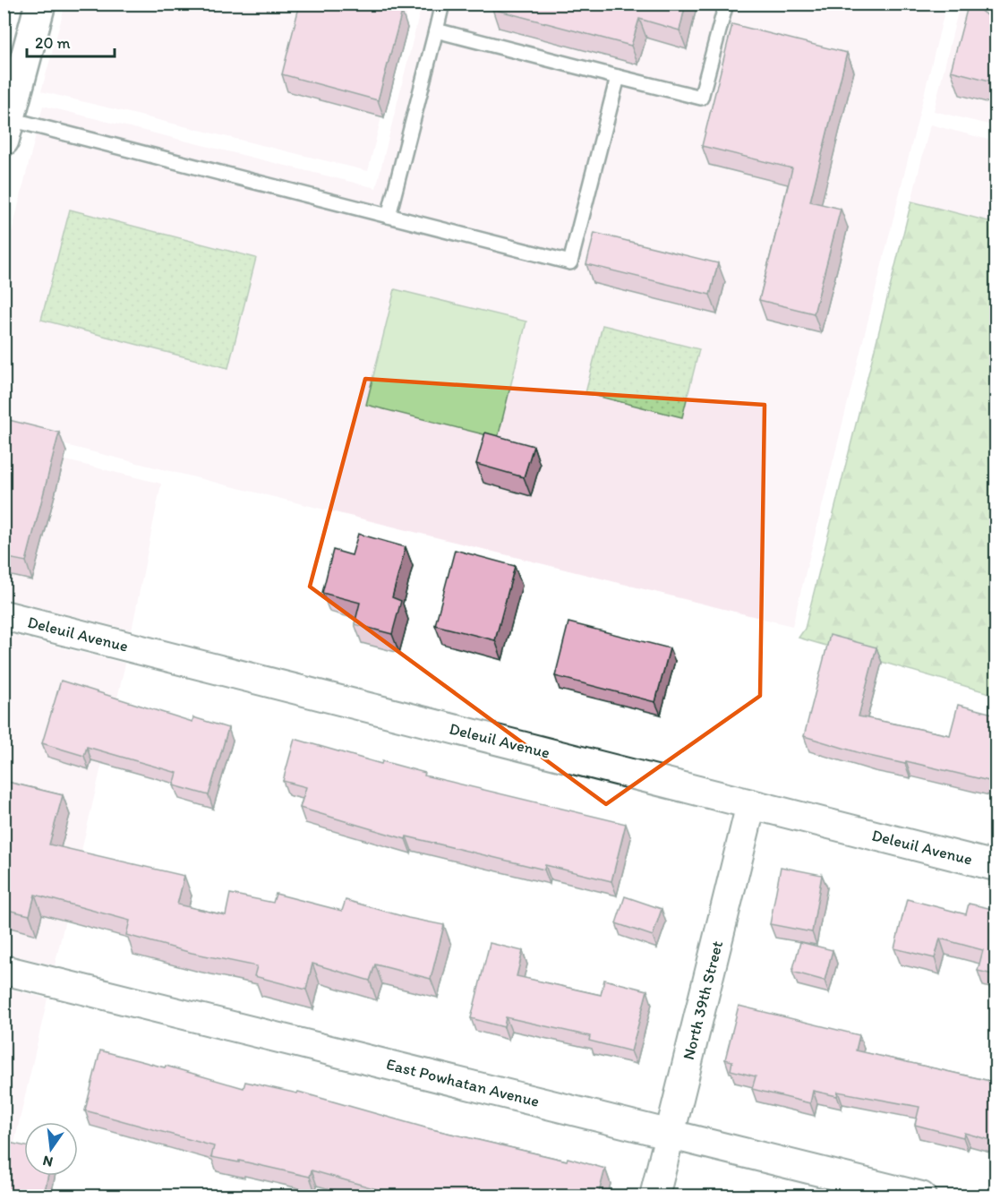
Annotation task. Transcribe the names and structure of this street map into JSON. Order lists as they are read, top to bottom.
{
  "streets": {
    "street": ["Deleuil Avenue", "North 39th Street", "East Powhatan Avenue"]
  },
  "crossings": [
    ["Deleuil Avenue", "North 39th Street"],
    ["North 39th Street", "East Powhatan Avenue"]
  ],
  "scale_bar": "20 m",
  "north": "bottom"
}
